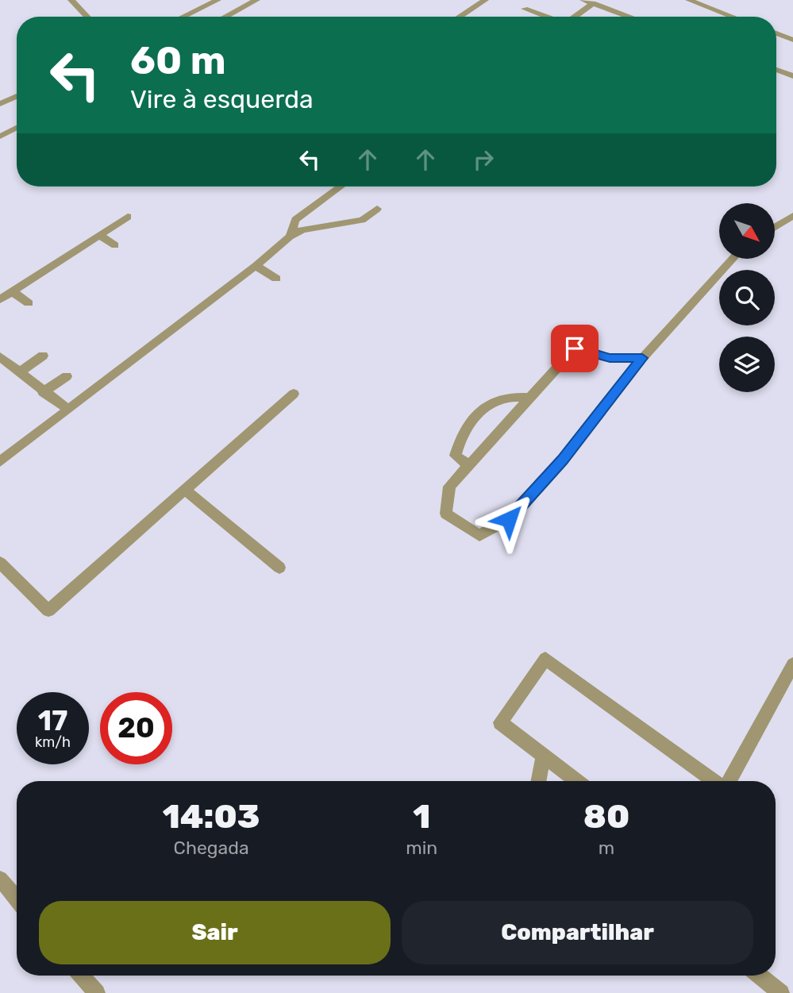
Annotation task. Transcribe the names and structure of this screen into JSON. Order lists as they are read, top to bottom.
{
  "north": "bottom right",
  "page": {
    "turn": ["60 m", "Vire à esquerda"],
    "speed": "17 km/h",
    "limit": "20",
    "eta": [
      "14:03",
      "Chegada",
      "1",
      "min",
      "80",
      "m"
    ],
    "buttons": ["Sair", "Compartilhar"]
  }
}
